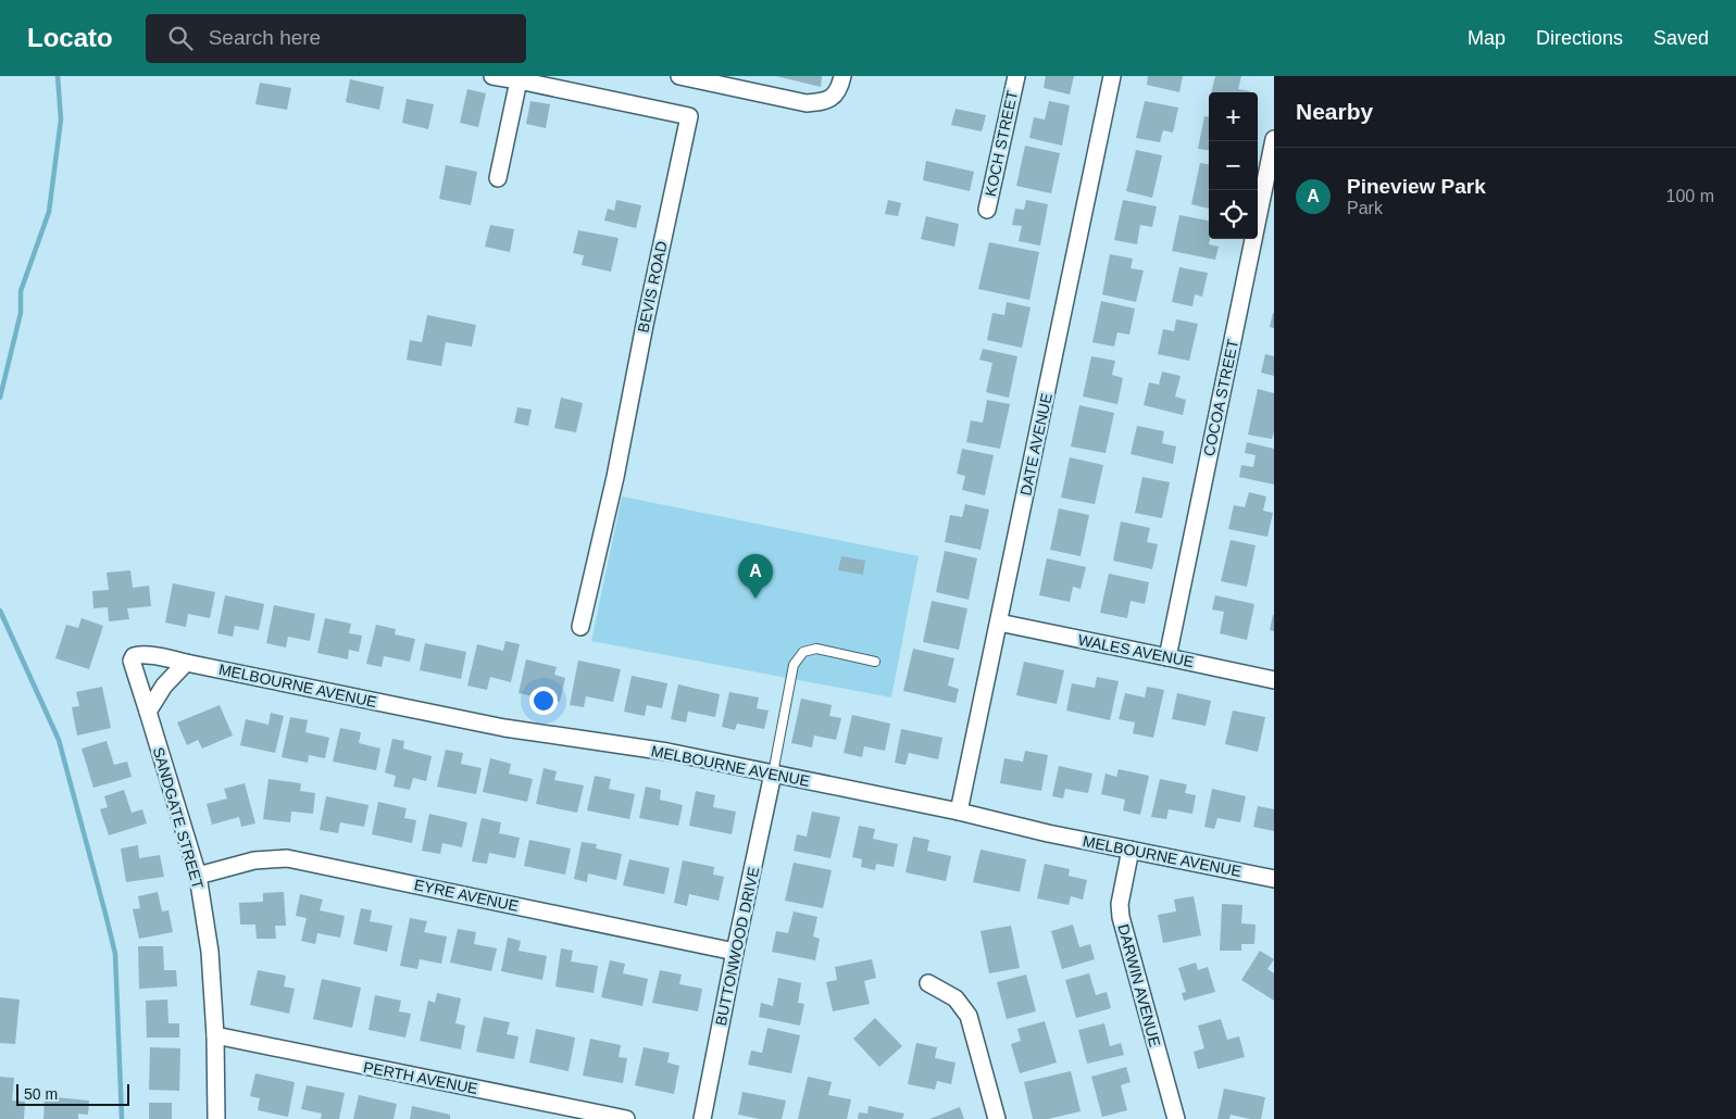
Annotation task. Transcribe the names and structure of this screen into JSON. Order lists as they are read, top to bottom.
{
  "streets": {
    "street": [
      "KOCH STREET",
      "BEVIS ROAD",
      "COCOA STREET",
      "DATE AVENUE",
      "WALES AVENUE",
      "MELBOURNE AVENUE",
      "SANDGATE STREET",
      "EYRE AVENUE",
      "BUTTONWOOD DRIVE",
      "DARWIN AVENUE",
      "PERTH AVENUE"
    ]
  },
  "crossings": [
    ["COCOA STREET", "WALES AVENUE"],
    ["DATE AVENUE", "WALES AVENUE"],
    ["DATE AVENUE", "MELBOURNE AVENUE"],
    ["MELBOURNE AVENUE", "SANDGATE STREET"],
    ["MELBOURNE AVENUE", "BUTTONWOOD DRIVE"],
    ["MELBOURNE AVENUE", "DARWIN AVENUE"],
    ["SANDGATE STREET", "EYRE AVENUE"],
    ["SANDGATE STREET", "PERTH AVENUE"],
    ["EYRE AVENUE", "BUTTONWOOD DRIVE"]
  ],
  "scale_bar": "50 m",
  "page": {
    "header": "Locato",
    "search": "Search here",
    "nav": ["Map", "Directions", "Saved"],
    "heading": "Nearby",
    "map_buttons": ["+", "−"],
    "list": [
      {
        "mark": "A",
        "name": "Pineview Park",
        "note": "Park",
        "value": "100 m"
      }
    ],
    "pins": "A",
    "scale": "50 m"
  }
}
